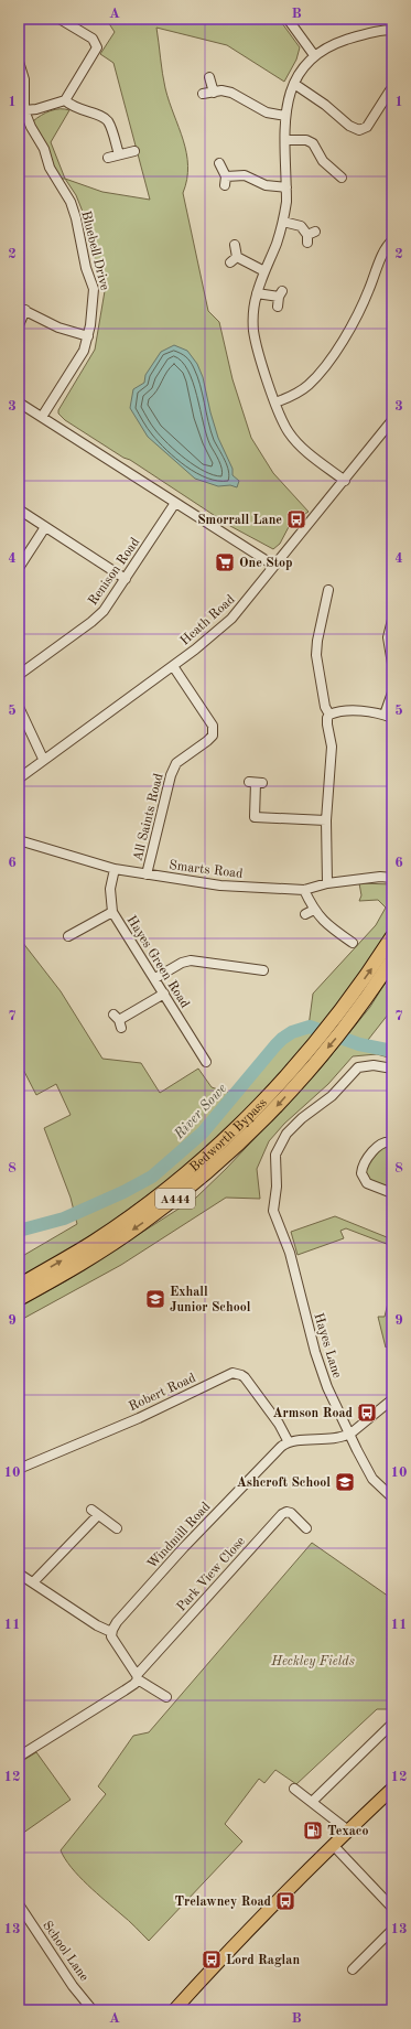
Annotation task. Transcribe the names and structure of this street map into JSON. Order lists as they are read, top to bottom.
{
  "streets": {
    "highway": ["Bedworth Bypass", "A444"],
    "street": [
      "Bluebell Drive",
      "Renison Road",
      "Heath Road",
      "All Saints Road",
      "Smarts Road",
      "Hayes Green Road",
      "Hayes Lane",
      "Robert Road",
      "Windmill Road",
      "Park View Close",
      "School Lane"
    ]
  },
  "crossings": [
    ["Heath Road", "All Saints Road"],
    ["All Saints Road", "Smarts Road"],
    ["Smarts Road", "Hayes Green Road"],
    ["Robert Road", "Windmill Road"]
  ],
  "water": ["River Sowe"],
  "parks": ["Heckley Fields"],
  "places": {
    "bus stop": [
      "Smorrall Lane",
      "Armson Road",
      "Trelawney Road",
      "Lord Raglan"
    ],
    "supermarket": ["One Stop"],
    "school or university": ["Exhall Junior School", "Ashcroft School"],
    "fuel station": ["Texaco"]
  },
  "grid": {
    "columns": ["A", "B"],
    "rows": [
      "1",
      "2",
      "3",
      "4",
      "5",
      "6",
      "7",
      "8",
      "9",
      "10",
      "11",
      "12",
      "13"
    ]
  }
}
